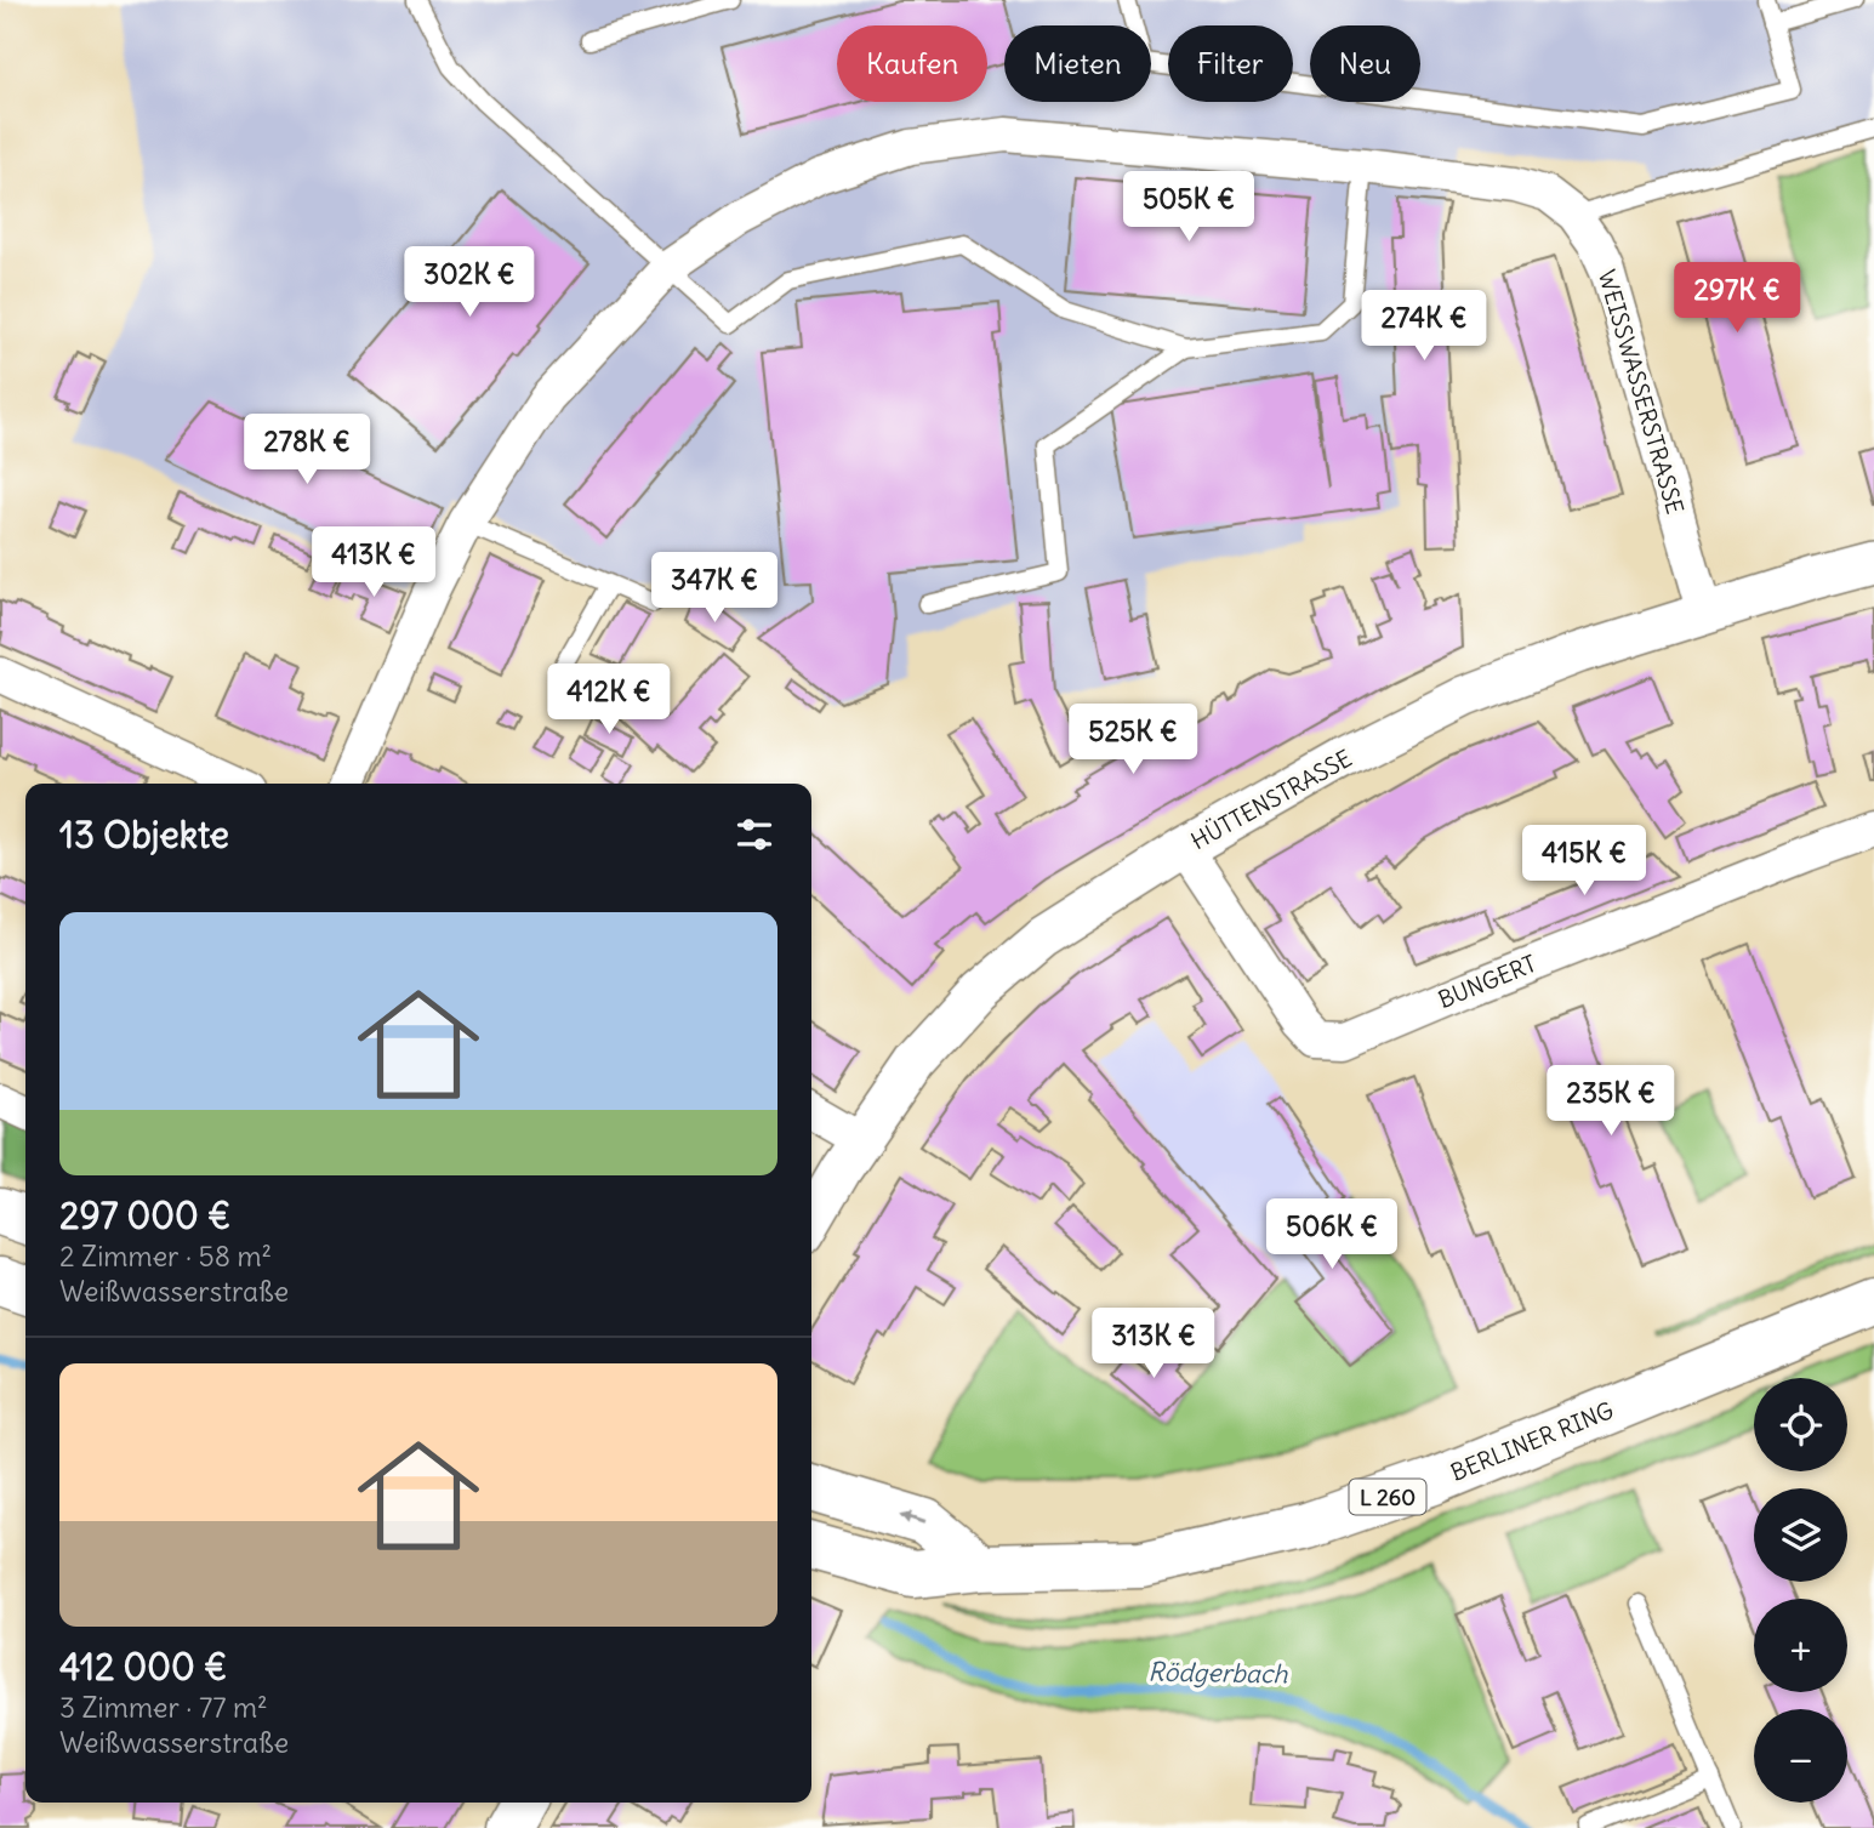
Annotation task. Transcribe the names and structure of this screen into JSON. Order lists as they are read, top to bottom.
{
  "streets": {
    "main road": ["BERLINER RING", "L 260"],
    "street": ["WEISSWASSERSTRASSE", "HÜTTENSTRASSE", "BUNGERT"]
  },
  "crossings": [
    ["WEISSWASSERSTRASSE", "HÜTTENSTRASSE"],
    ["HÜTTENSTRASSE", "BUNGERT"]
  ],
  "water": ["Rödgerbach"],
  "page": {
    "chip": [
      "Kaufen",
      "Mieten",
      "Filter",
      "Neu"
    ],
    "price": [
      "505K €",
      "302K €",
      "297K €",
      "274K €",
      "278K €",
      "413K €",
      "347K €",
      "412K €",
      "525K €",
      "415K €",
      "235K €",
      "506K €",
      "313K €"
    ],
    "heading": "13 Objekte",
    "list": [
      {
        "name": "297 000 €",
        "note": "2 Zimmer · 58 m² · Weißwasserstraße"
      },
      {
        "name": "412 000 €",
        "note": "3 Zimmer · 77 m² · Weißwasserstraße"
      }
    ],
    "map_buttons": ["+", "−"]
  }
}
